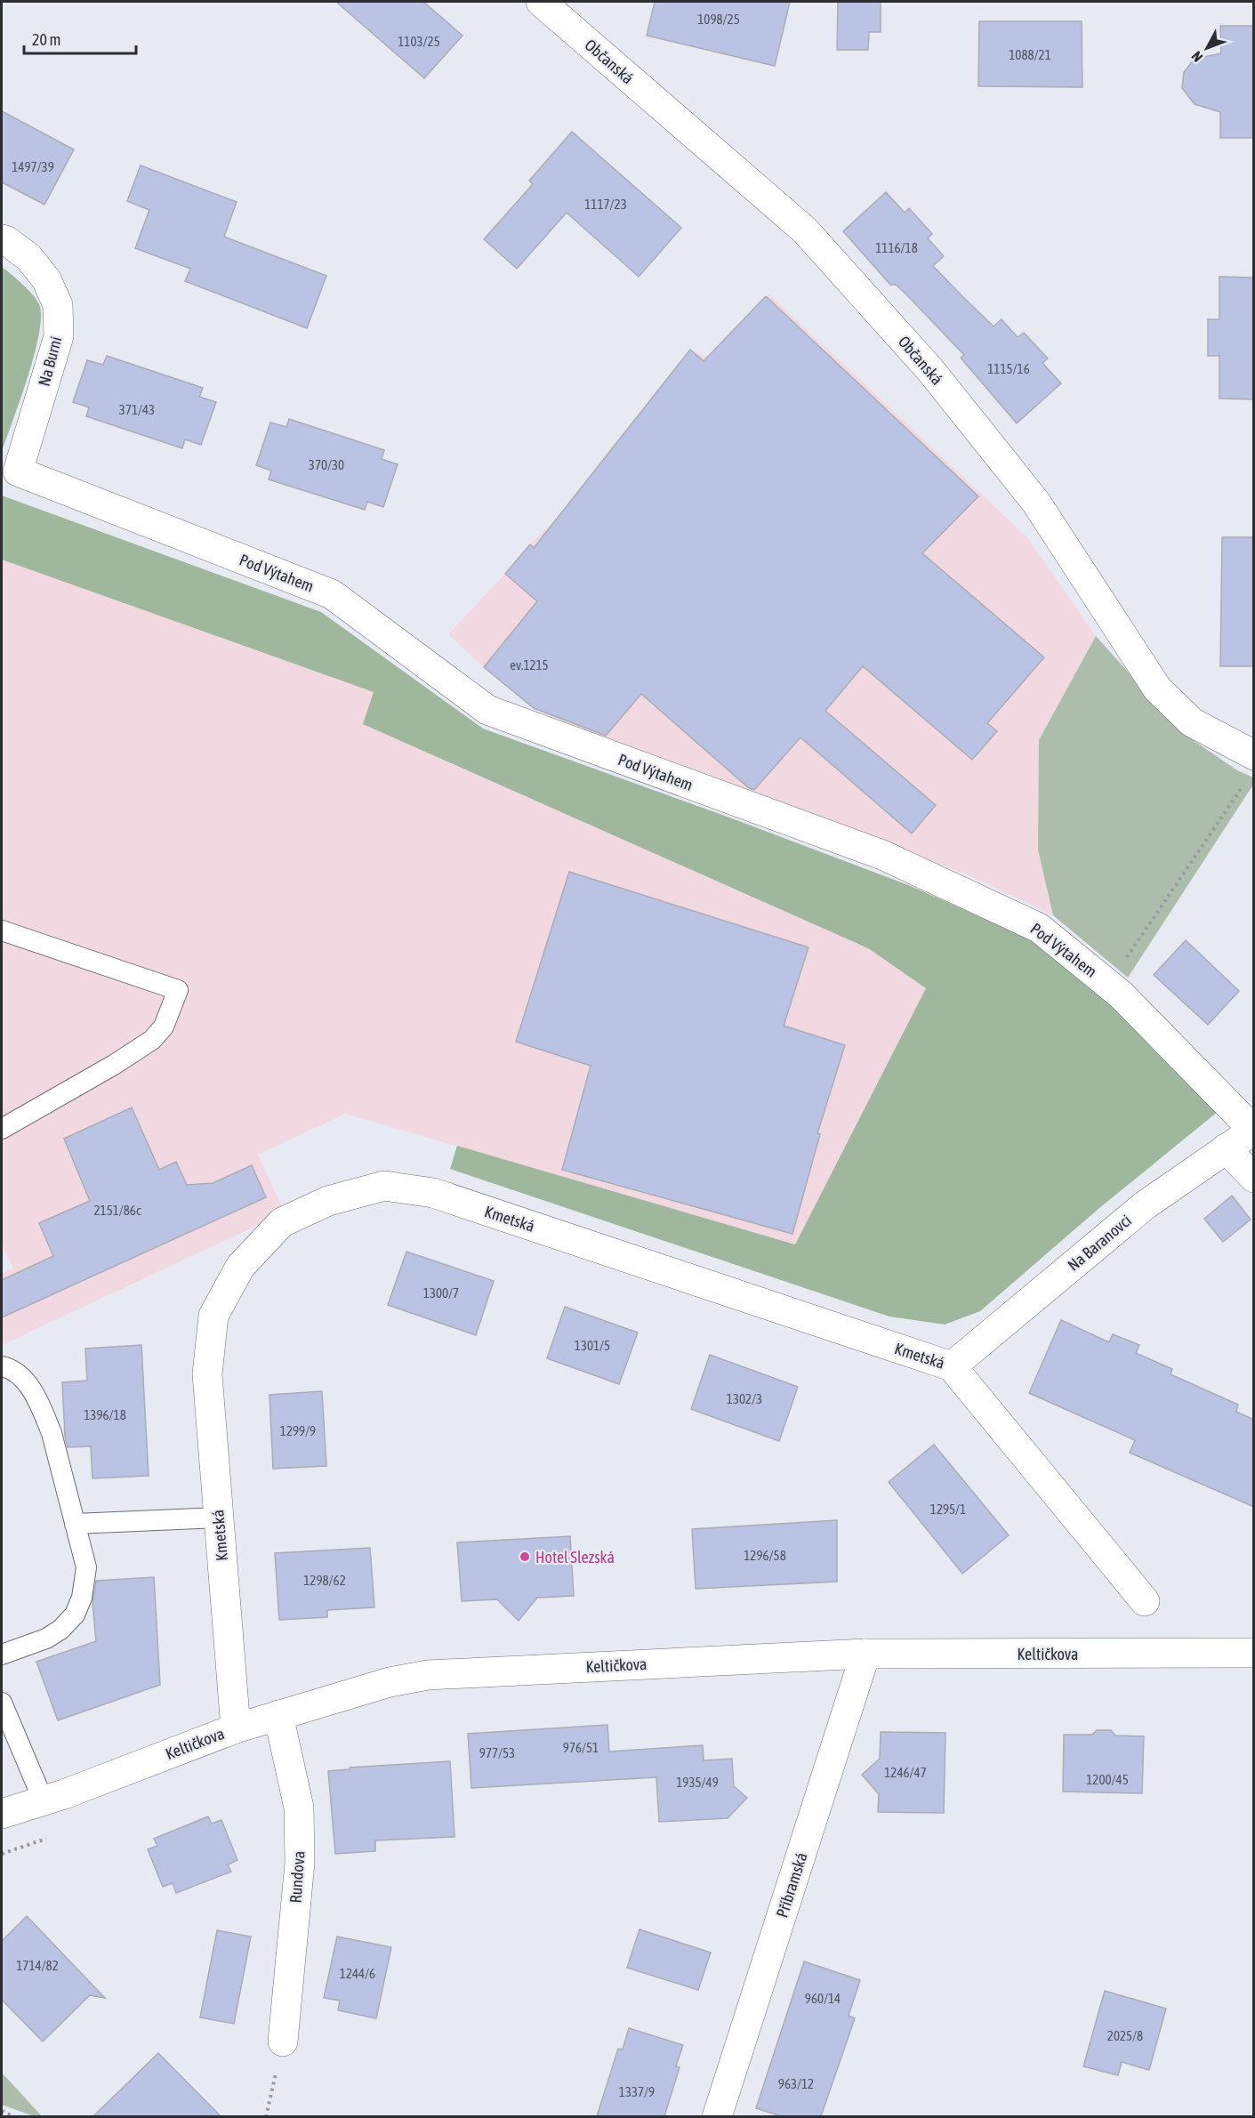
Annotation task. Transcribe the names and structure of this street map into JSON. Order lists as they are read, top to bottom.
{
  "streets": {
    "street": [
      "Občanská",
      "Na Burni",
      "Pod Výtahem",
      "Kmetská",
      "Na Baranovci",
      "Keltičkova",
      "Rundova",
      "Příbramská"
    ]
  },
  "crossings": [
    ["Na Burni", "Pod Výtahem"],
    ["Pod Výtahem", "Na Baranovci"],
    ["Kmetská", "Na Baranovci"],
    ["Kmetská", "Keltičkova"],
    ["Keltičkova", "Rundova"],
    ["Keltičkova", "Příbramská"]
  ],
  "places": ["Hotel Slezská"],
  "house_numbers": [
    "1098/25",
    "1103/25",
    "1088/21",
    "1497/39",
    "1117/23",
    "1116/18",
    "1115/16",
    "371/43",
    "370/30",
    "ev.1215",
    "2151/86c",
    "1300/7",
    "1301/5",
    "1302/3",
    "1396/18",
    "1299/9",
    "1295/1",
    "1296/58",
    "1298/62",
    "976/51",
    "977/53",
    "1246/47",
    "1200/45",
    "1935/49",
    "1714/82",
    "1244/6",
    "960/14",
    "2025/8",
    "963/12",
    "1337/9"
  ],
  "scale_bar": "20 m",
  "north": "bottom left"
}
